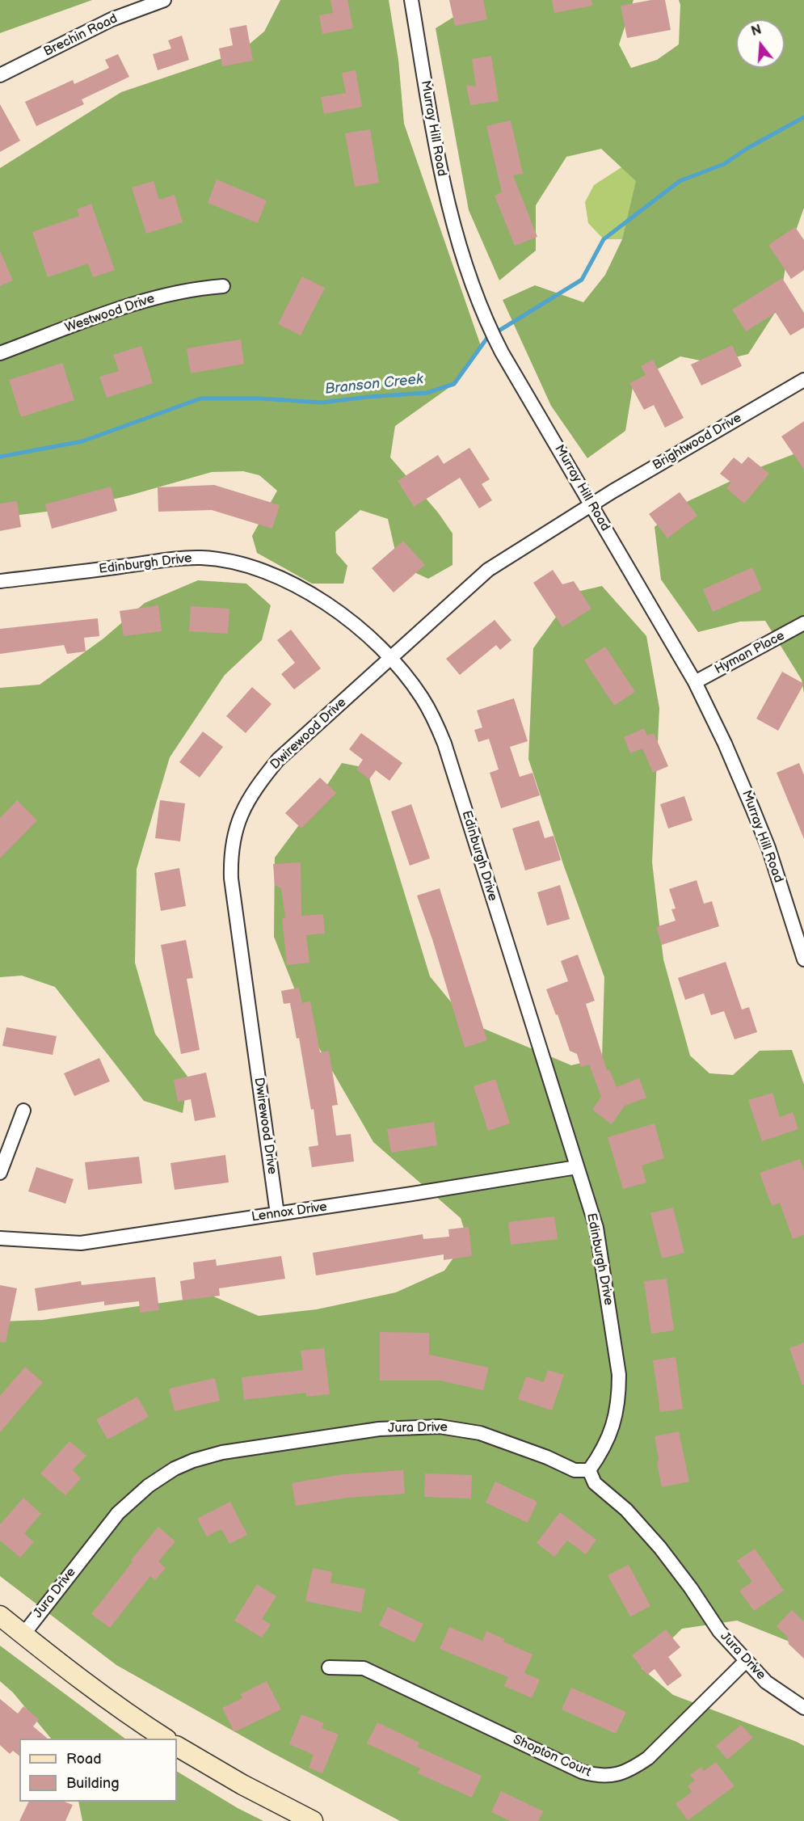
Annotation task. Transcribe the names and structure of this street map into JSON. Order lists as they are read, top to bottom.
{
  "streets": {
    "street": [
      "Brechin Road",
      "Murray Hill Road",
      "Westwood Drive",
      "Brightwood Drive",
      "Edinburgh Drive",
      "Hyman Place",
      "Dwirewood Drive",
      "Lennox Drive",
      "Jura Drive",
      "Shopton Court"
    ]
  },
  "crossings": [
    ["Murray Hill Road", "Brightwood Drive"],
    ["Murray Hill Road", "Hyman Place"],
    ["Murray Hill Road", "Dwirewood Drive"],
    ["Brightwood Drive", "Dwirewood Drive"],
    ["Edinburgh Drive", "Dwirewood Drive"],
    ["Edinburgh Drive", "Lennox Drive"],
    ["Edinburgh Drive", "Jura Drive"],
    ["Dwirewood Drive", "Lennox Drive"],
    ["Jura Drive", "Shopton Court"]
  ],
  "water": ["Branson Creek"],
  "legend": ["Road", "Building"],
  "north": "top"
}
